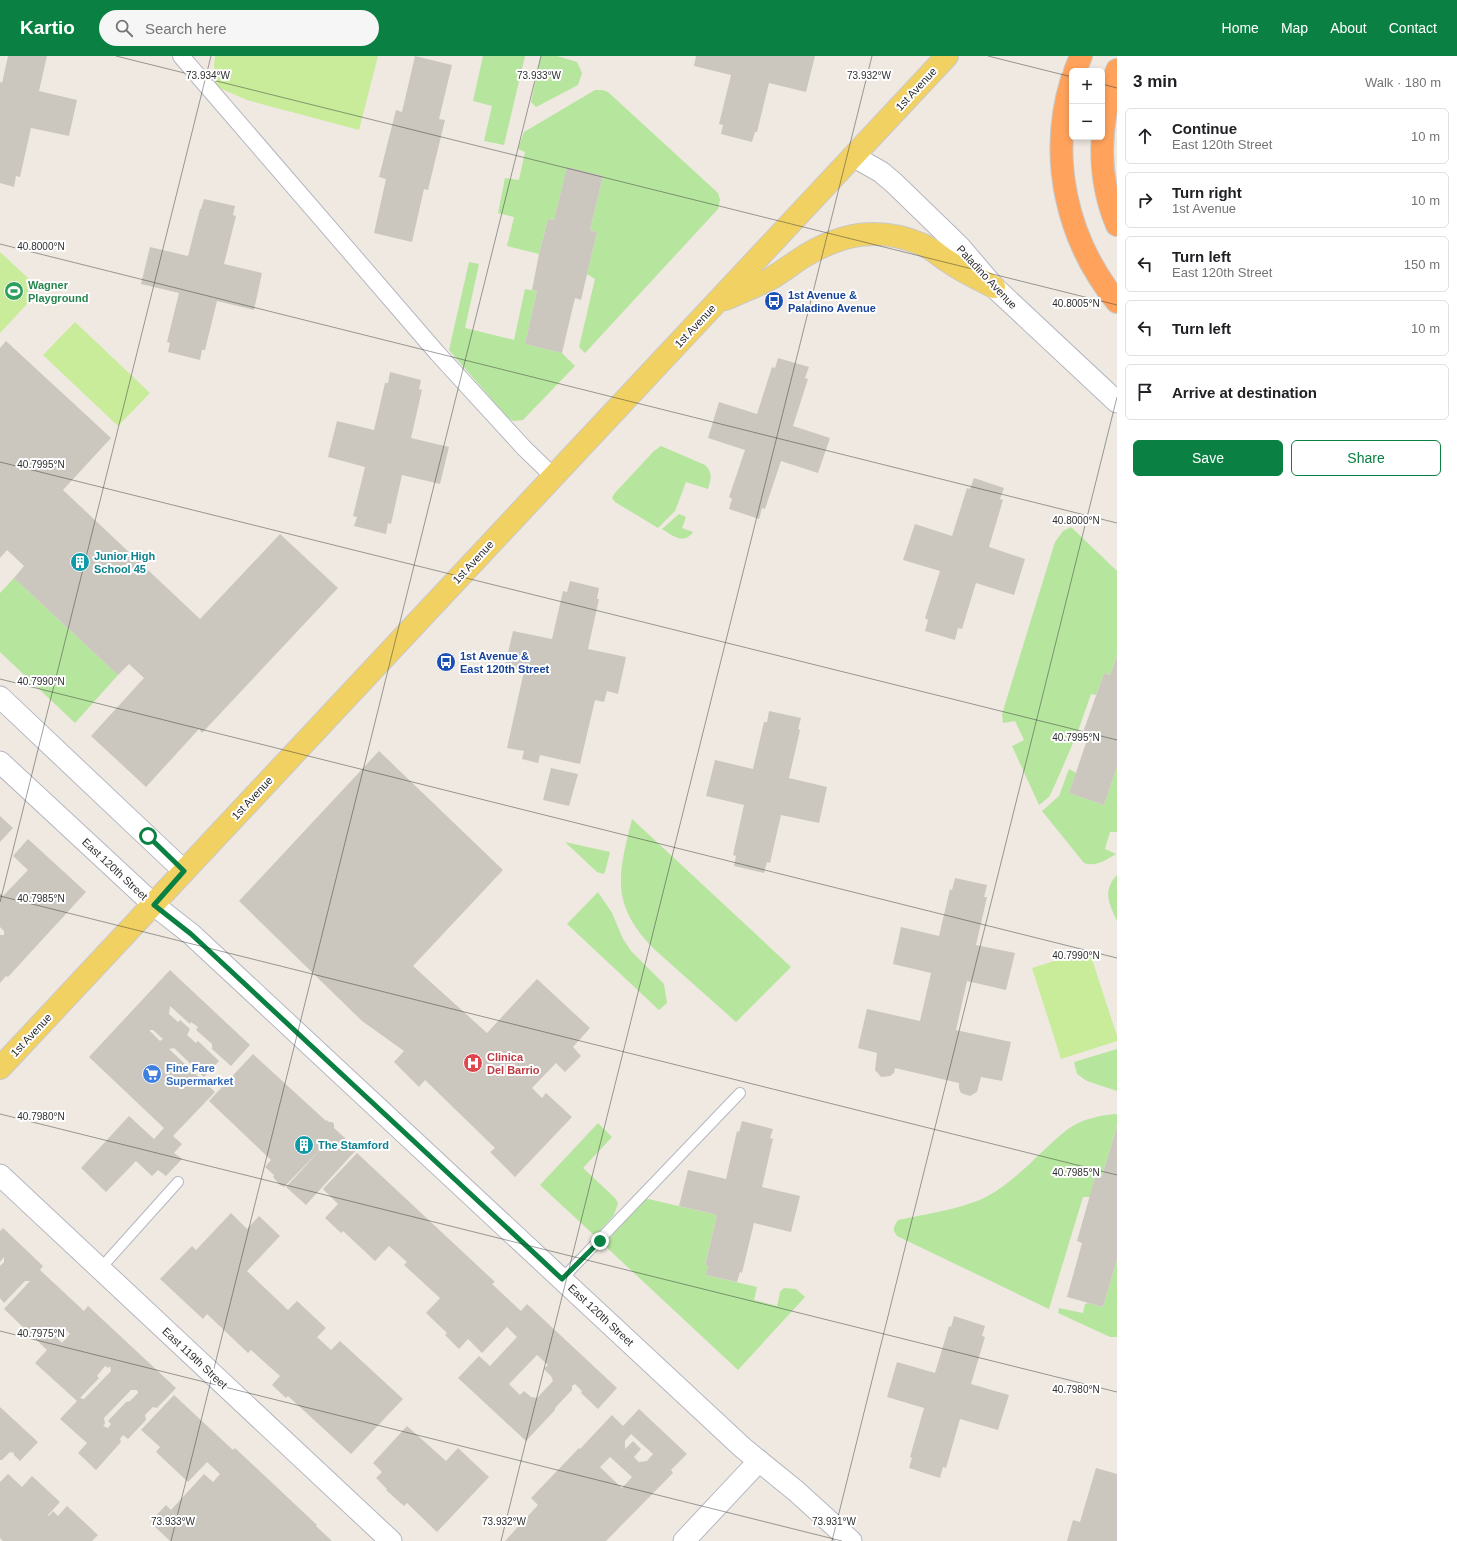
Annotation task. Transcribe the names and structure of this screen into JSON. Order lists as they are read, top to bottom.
{
  "streets": {
    "main road": ["1st Avenue"],
    "street": ["Paladino Avenue", "East 120th Street", "East 119th Street"]
  },
  "crossings": [
    ["1st Avenue", "Paladino Avenue"],
    ["1st Avenue", "East 120th Street"]
  ],
  "places": {
    "sports": ["Wagner Playground"],
    "bus stop": ["1st Avenue & Paladino Avenue", "1st Avenue & East 120th Street"],
    "building": ["Junior High School 45", "The Stamford"],
    "hospital": ["Clinica Del Barrio"],
    "supermarket": ["Fine Fare Supermarket"]
  },
  "page": {
    "header": "Kartio",
    "search": "Search here",
    "nav": [
      "Home",
      "Map",
      "About",
      "Contact"
    ],
    "heading": ["3 min", "Walk · 180 m"],
    "map_buttons": ["+", "−"],
    "list": [
      ["Continue", "East 120th Street", "10 m"],
      ["Turn right", "1st Avenue", "10 m"],
      ["Turn left", "East 120th Street", "150 m"],
      ["Turn left", "10 m"],
      "Arrive at destination"
    ],
    "buttons": ["Save", "Share"]
  },
  "coordinates": [
    "73.934°W",
    "73.933°W",
    "73.932°W",
    "40.8000°N",
    "40.8005°N",
    "40.7995°N",
    "40.7990°N",
    "40.7985°N",
    "40.7980°N",
    "40.7975°N",
    "73.931°W"
  ]
}
